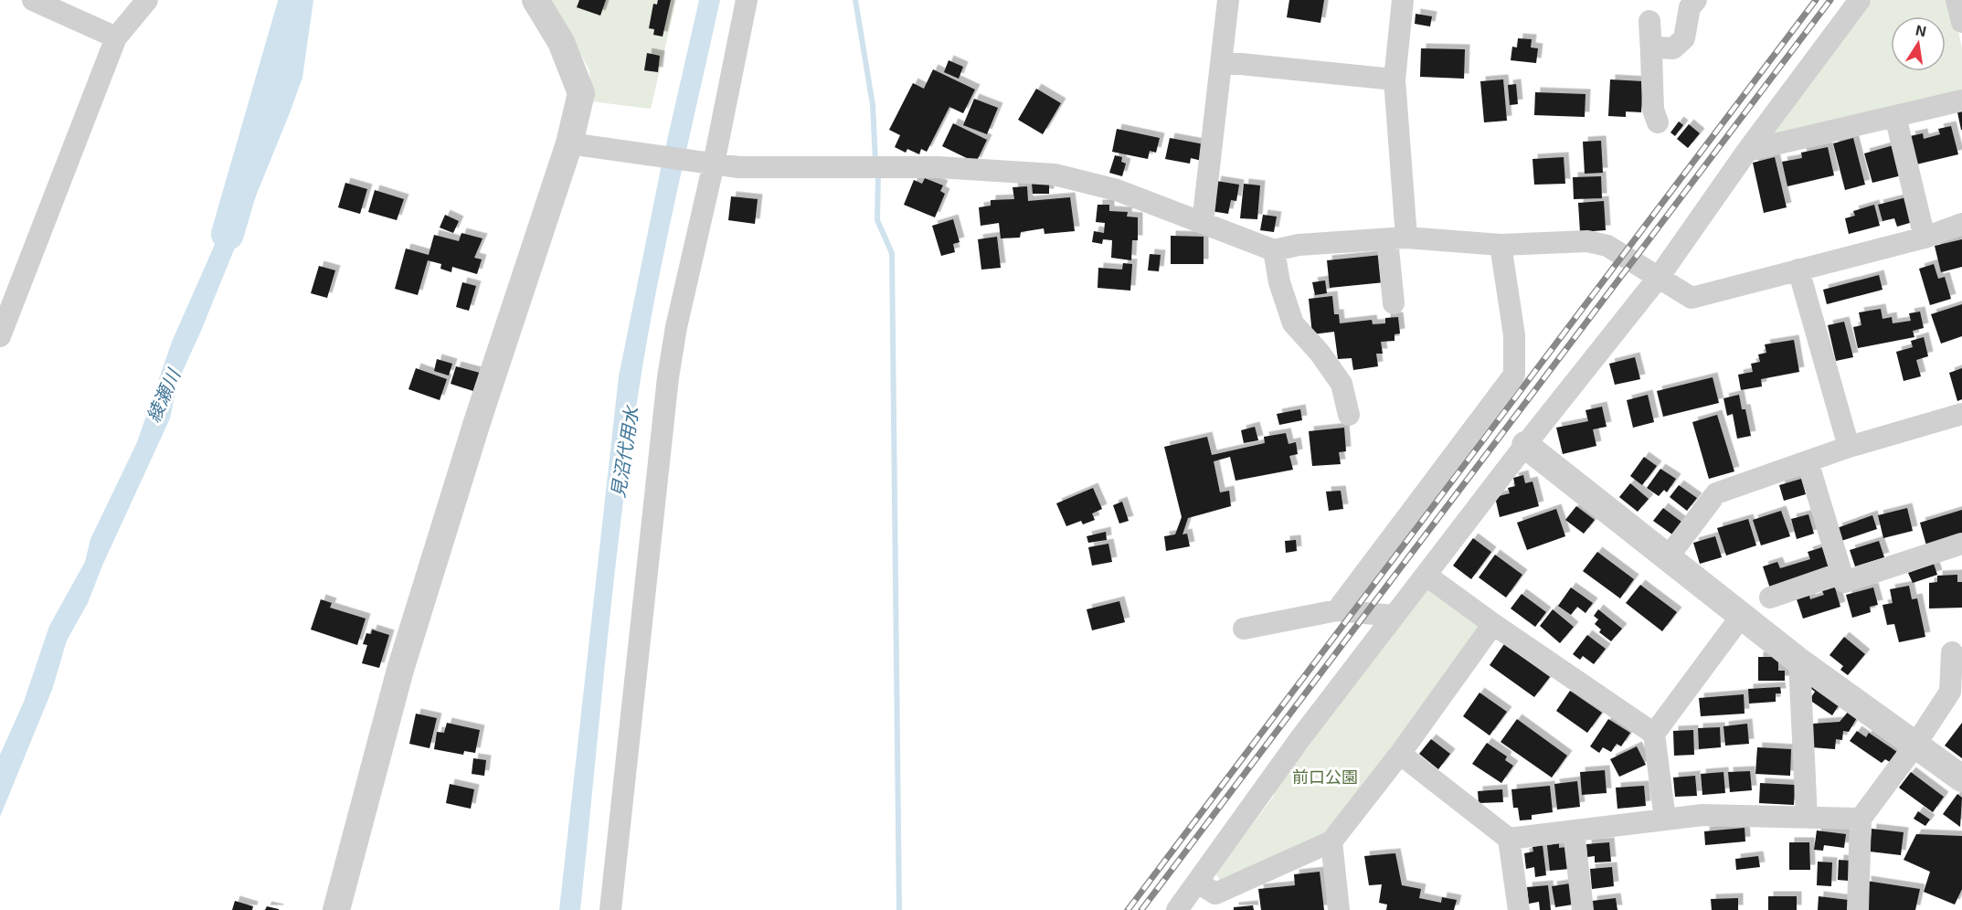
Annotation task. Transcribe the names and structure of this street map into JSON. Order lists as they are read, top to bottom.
{
  "water": ["綾瀬川", "見沼代用水"],
  "parks": ["前口公園"],
  "north": "top"
}
